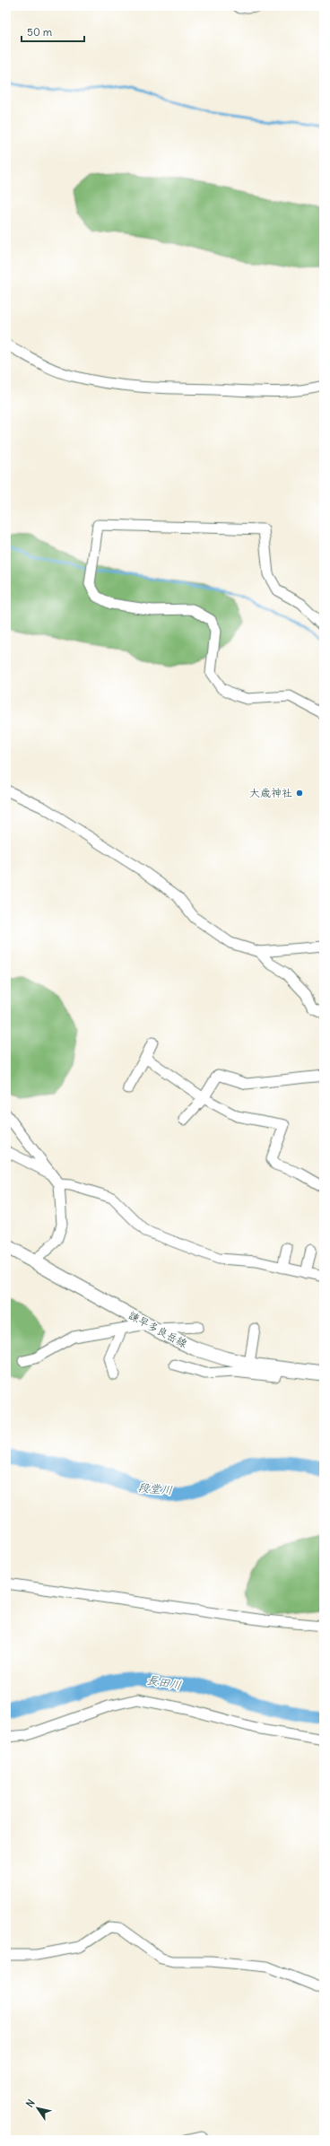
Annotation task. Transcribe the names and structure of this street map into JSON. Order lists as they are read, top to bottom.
{
  "streets": {
    "main road": ["諫早多良岳線"]
  },
  "water": ["段堂川", "長田川"],
  "places": ["大歳神社"],
  "scale_bar": "50 m",
  "north": "top left"
}
